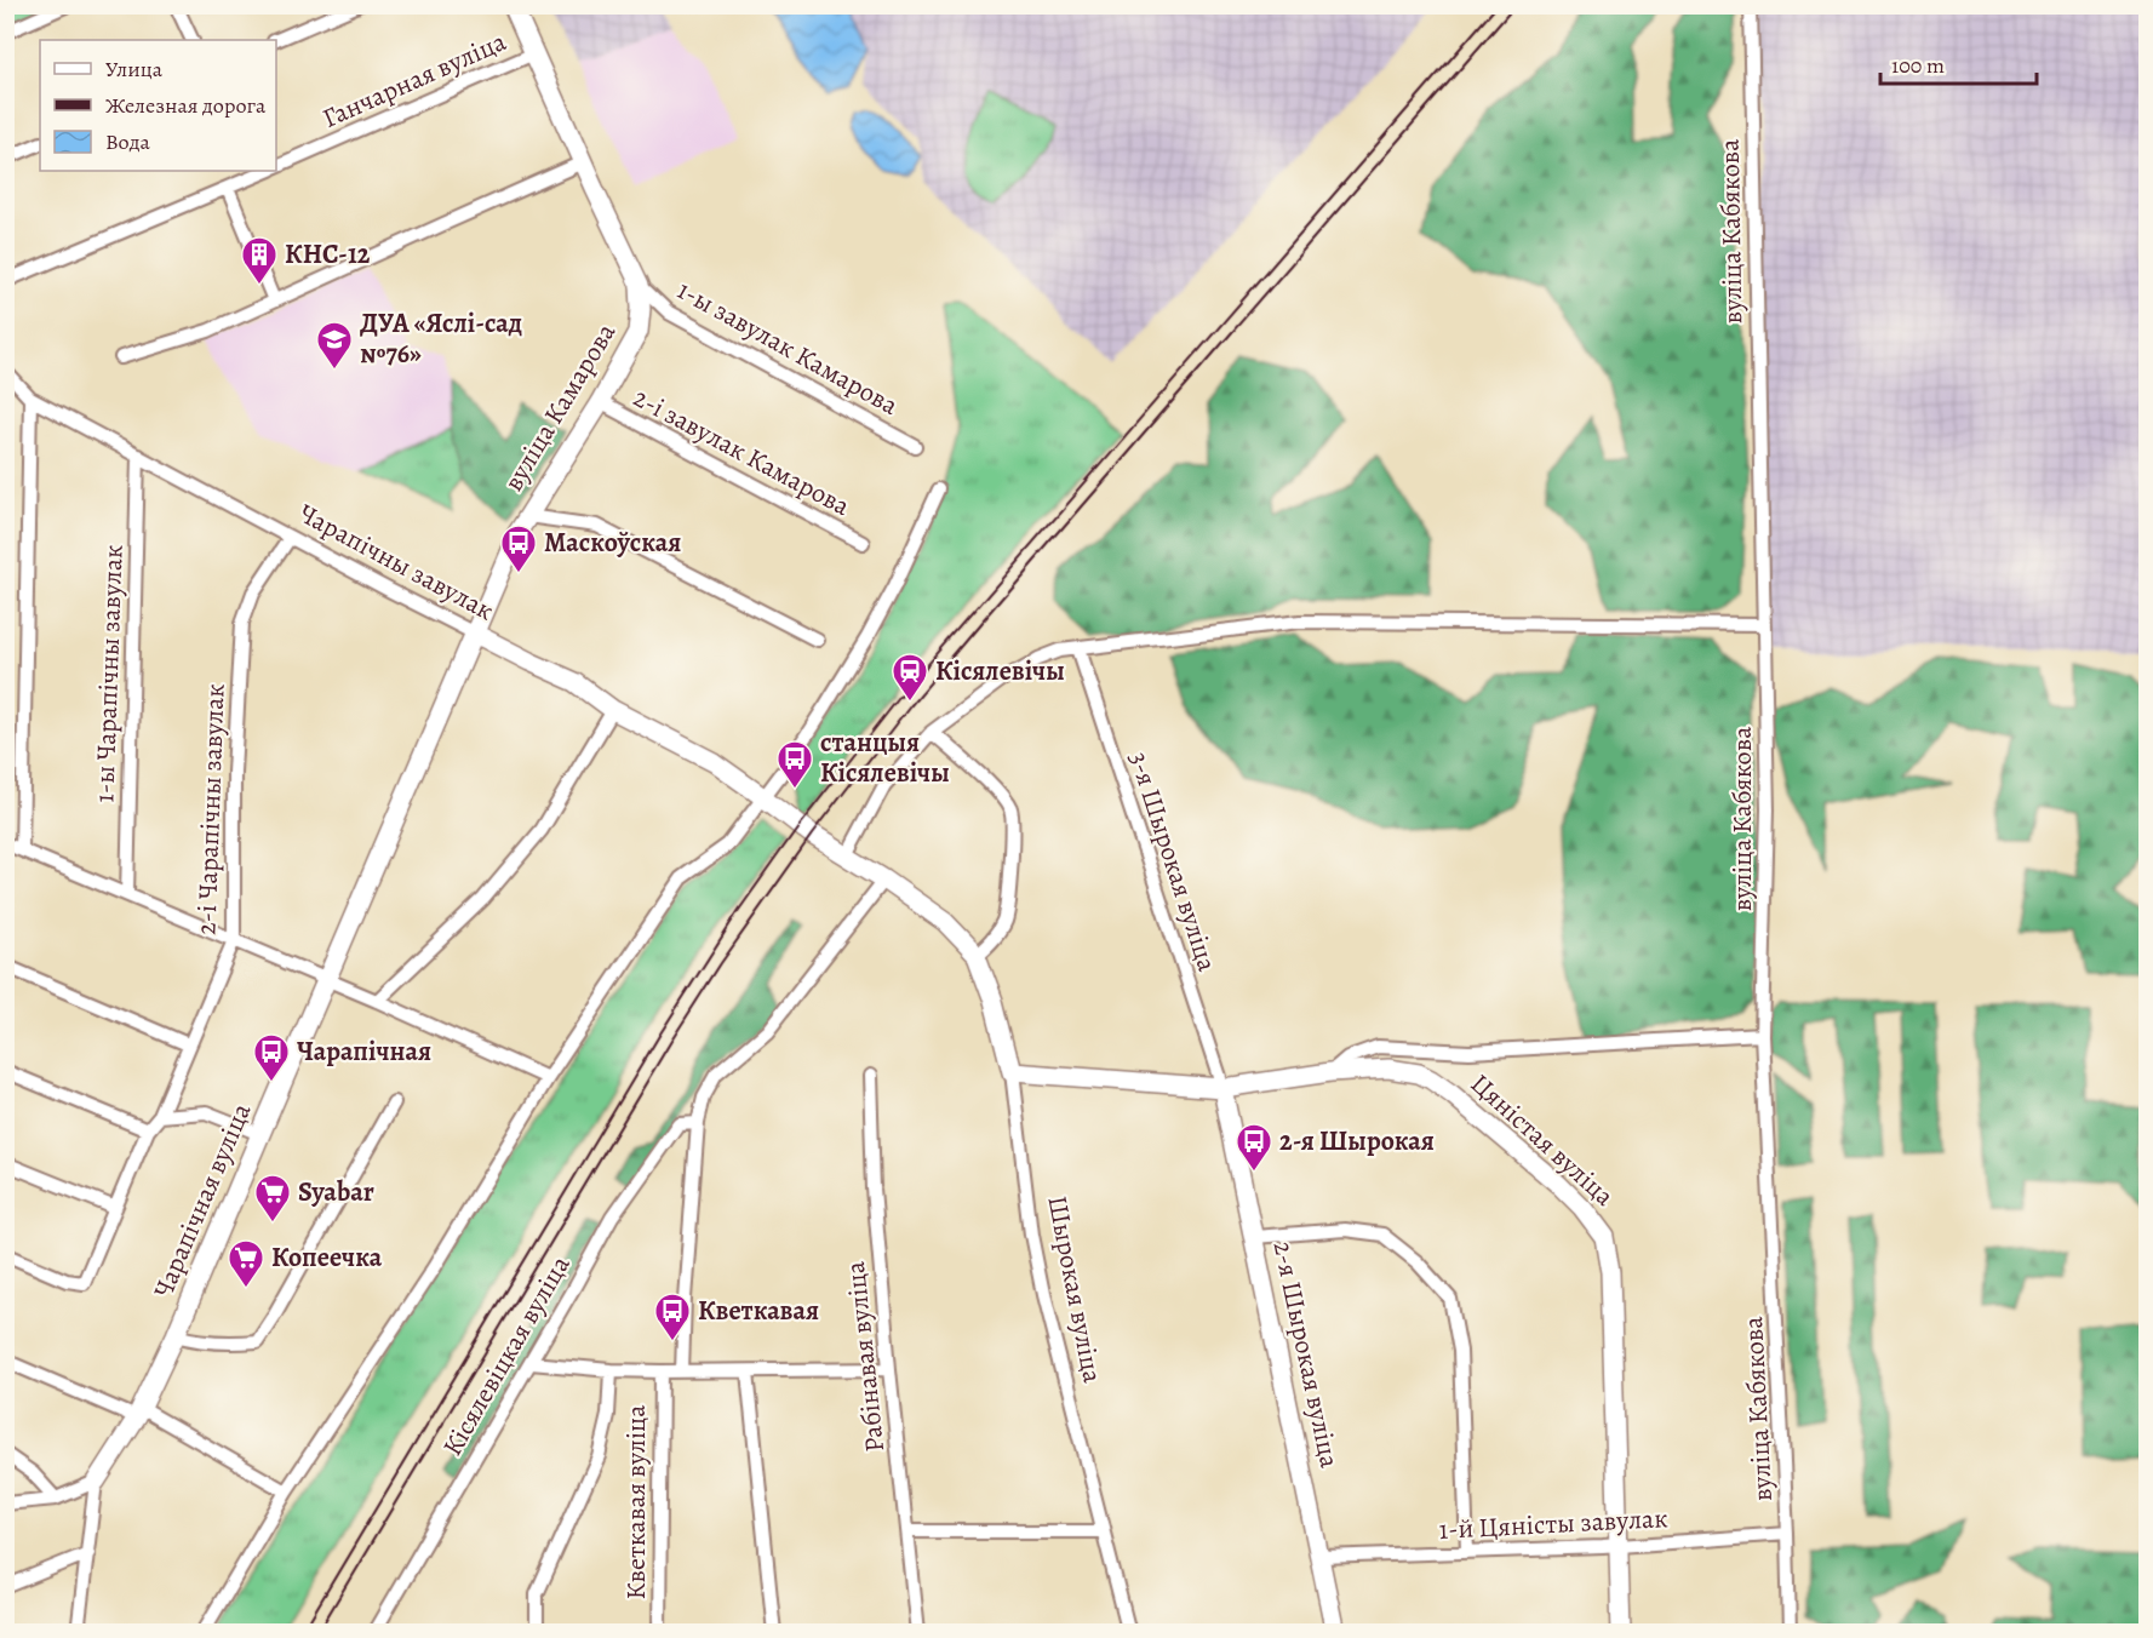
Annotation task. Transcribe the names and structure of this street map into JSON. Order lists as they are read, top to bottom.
{
  "streets": {
    "street": [
      "Ганчарная вуліца",
      "вуліца Кабякова",
      "1-ы завулак Камарова",
      "вуліца Камарова",
      "2-і завулак Камарова",
      "Чарапічны завулак",
      "1-ы Чарапічны завулак",
      "2-і Чарапічны завулак",
      "3-я Шырокая вуліца",
      "Цяністая вуліца",
      "Чарапічная вуліца",
      "Шырокая вуліца",
      "2-я Шырокая вуліца",
      "Кісялевіцкая вуліца",
      "Рабінавая вуліца",
      "Кветкавая вуліца",
      "1-й Цяністы завулак"
    ]
  },
  "crossings": [
    ["Ганчарная вуліца", "вуліца Камарова"],
    ["вуліца Кабякова", "1-й Цяністы завулак"],
    ["1-ы завулак Камарова", "вуліца Камарова"],
    ["вуліца Камарова", "2-і завулак Камарова"],
    ["вуліца Камарова", "Чарапічны завулак"],
    ["вуліца Камарова", "Чарапічная вуліца"],
    ["Чарапічны завулак", "1-ы Чарапічны завулак"],
    ["Чарапічны завулак", "2-і Чарапічны завулак"],
    ["Чарапічны завулак", "Чарапічная вуліца"],
    ["Чарапічны завулак", "Шырокая вуліца"],
    ["3-я Шырокая вуліца", "Цяністая вуліца"],
    ["3-я Шырокая вуліца", "2-я Шырокая вуліца"],
    ["Цяністая вуліца", "Шырокая вуліца"],
    ["Цяністая вуліца", "2-я Шырокая вуліца"],
    ["Цяністая вуліца", "1-й Цяністы завулак"],
    ["2-я Шырокая вуліца", "1-й Цяністы завулак"]
  ],
  "places": {
    "building": ["КНС-12"],
    "school or university": ["ДУА «Яслі-сад №76»"],
    "bus stop": [
      "Маскоўская",
      "станцыя Кісялевічы",
      "Чарапічная",
      "2-я Шырокая",
      "Кветкавая"
    ],
    "station": ["Кісялевічы"],
    "supermarket": ["Syabar", "Копеечка"]
  },
  "legend": ["Улица", "Железная дорога", "Вода"],
  "scale_bar": "100 m"
}
